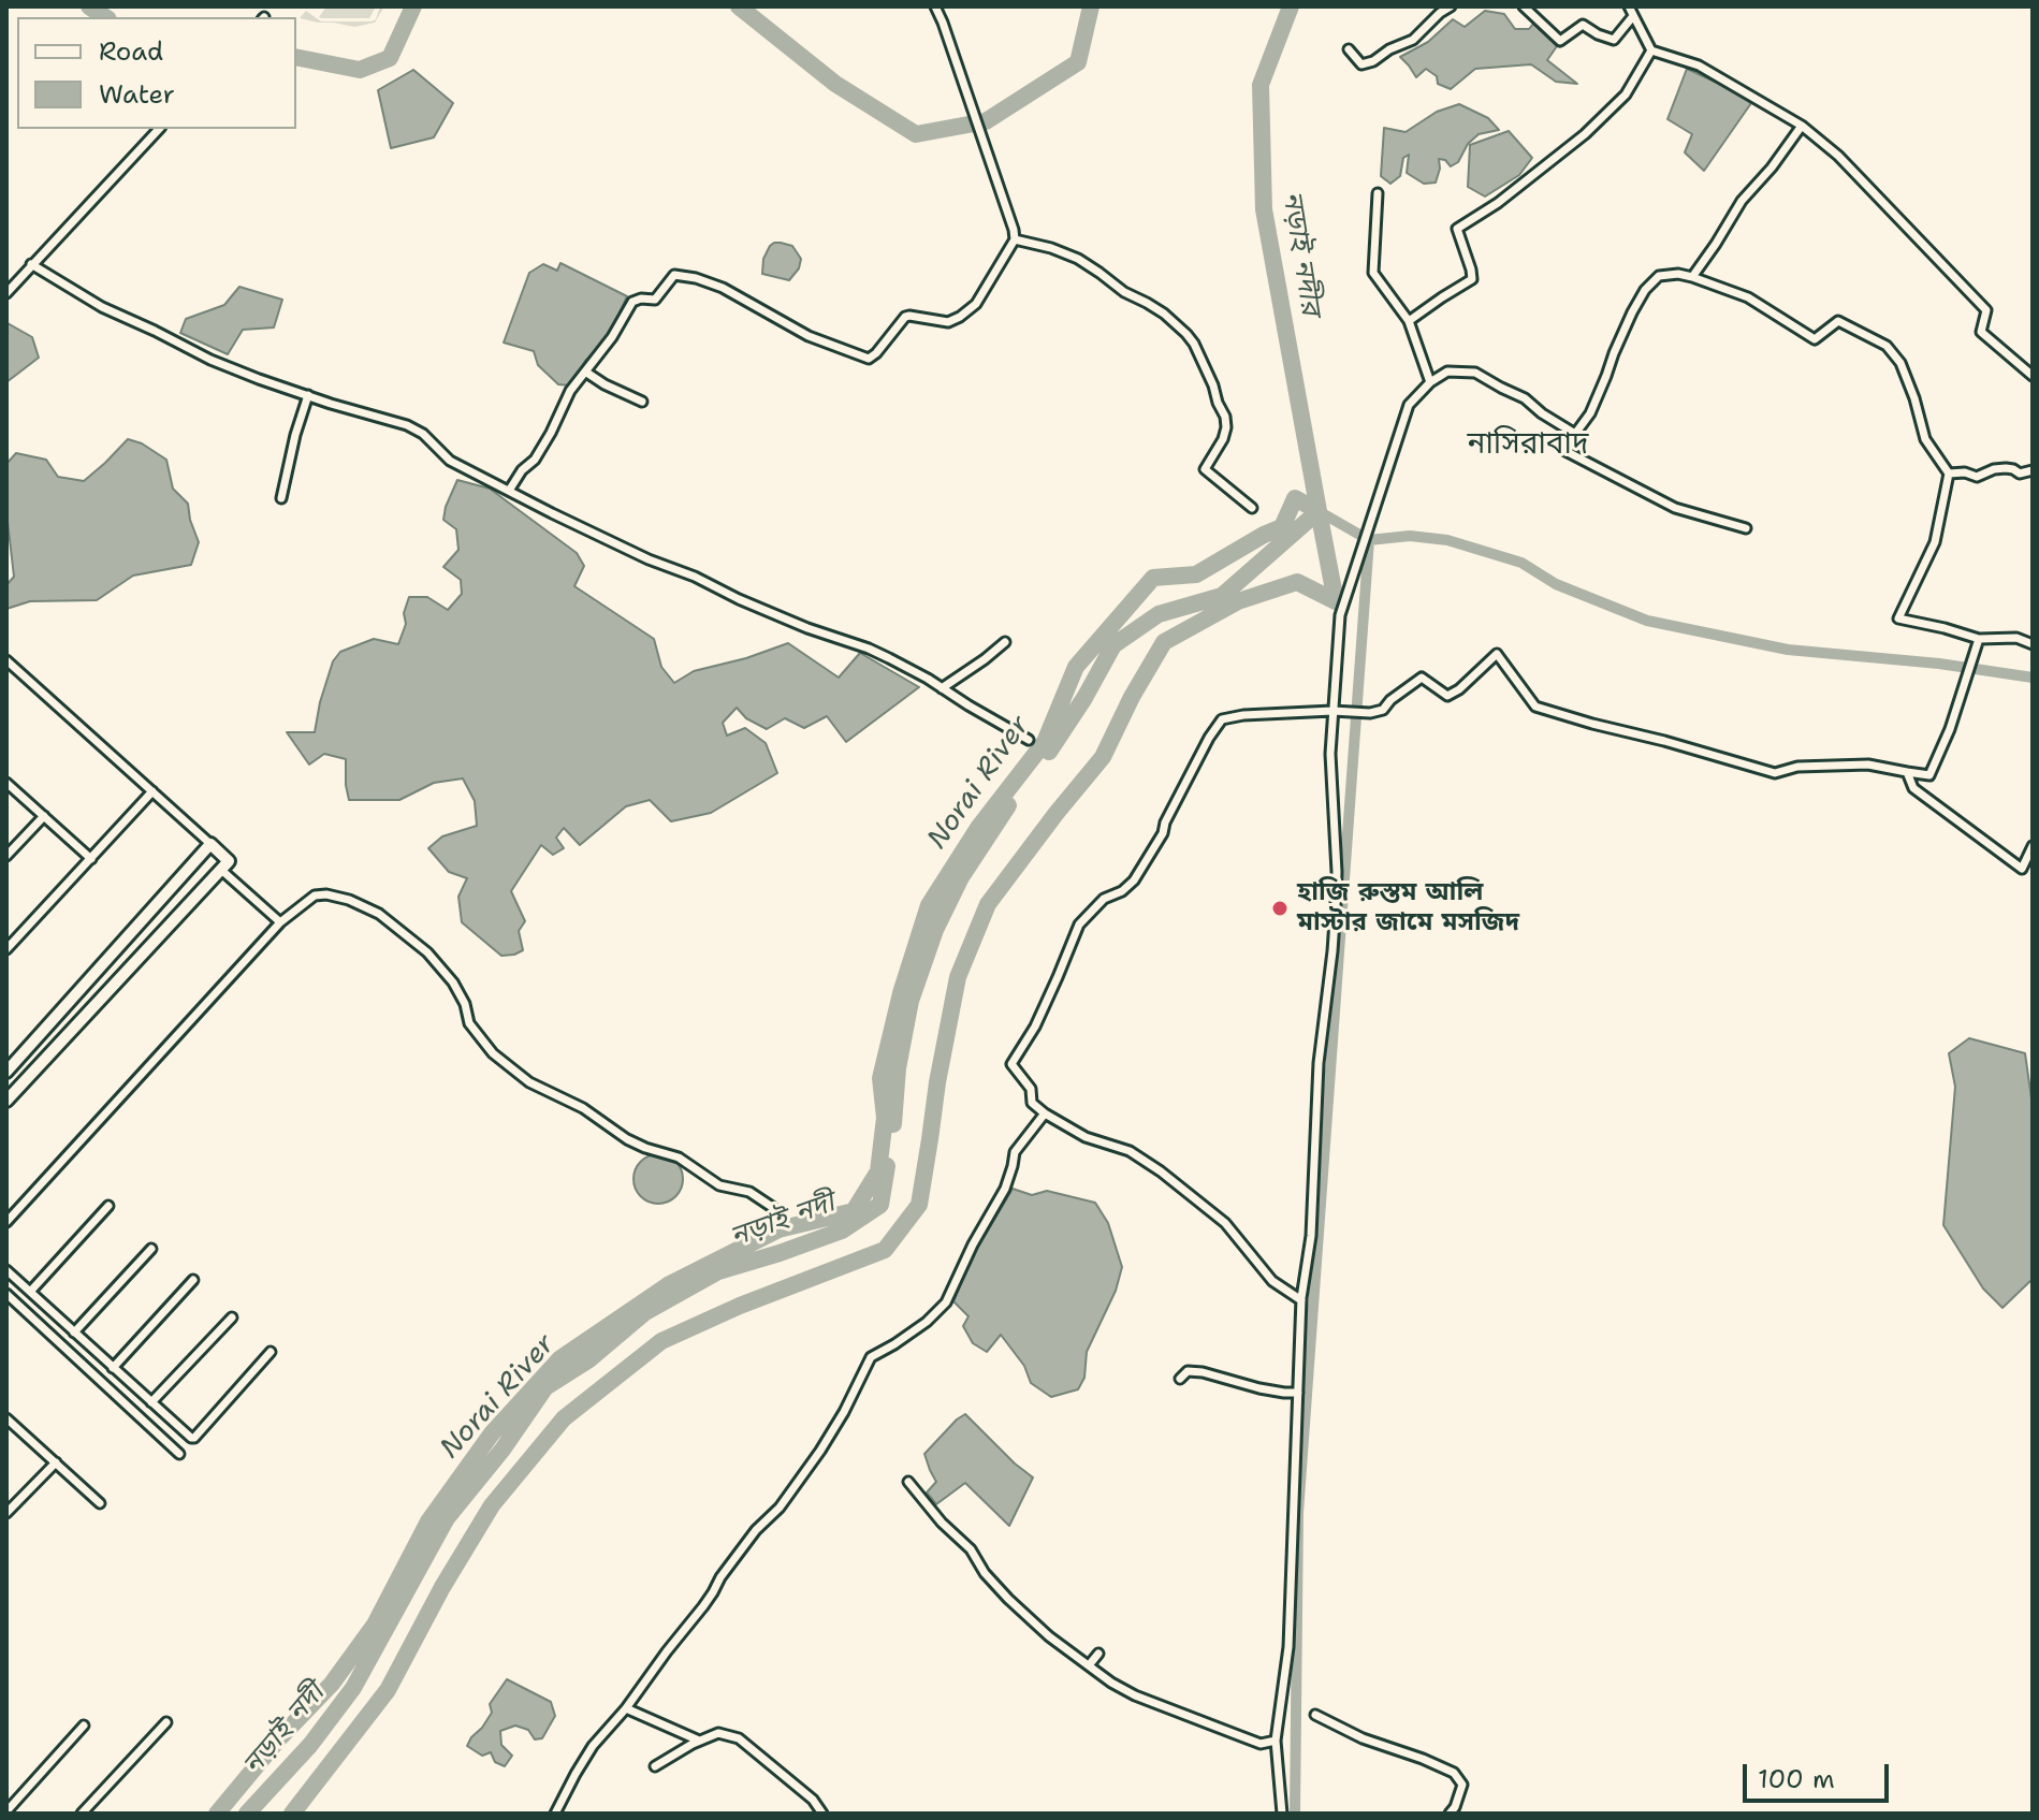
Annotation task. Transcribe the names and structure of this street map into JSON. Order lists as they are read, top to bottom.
{
  "districts": ["নাসিরাবাদ"],
  "water": ["নড়াই নদীর", "Norai River", "নড়াই নদী"],
  "places": ["হাজি রুস্তম আলি মাস্টার জামে মসজিদ"],
  "legend": ["Road", "Water"],
  "scale_bar": "100 m"
}
